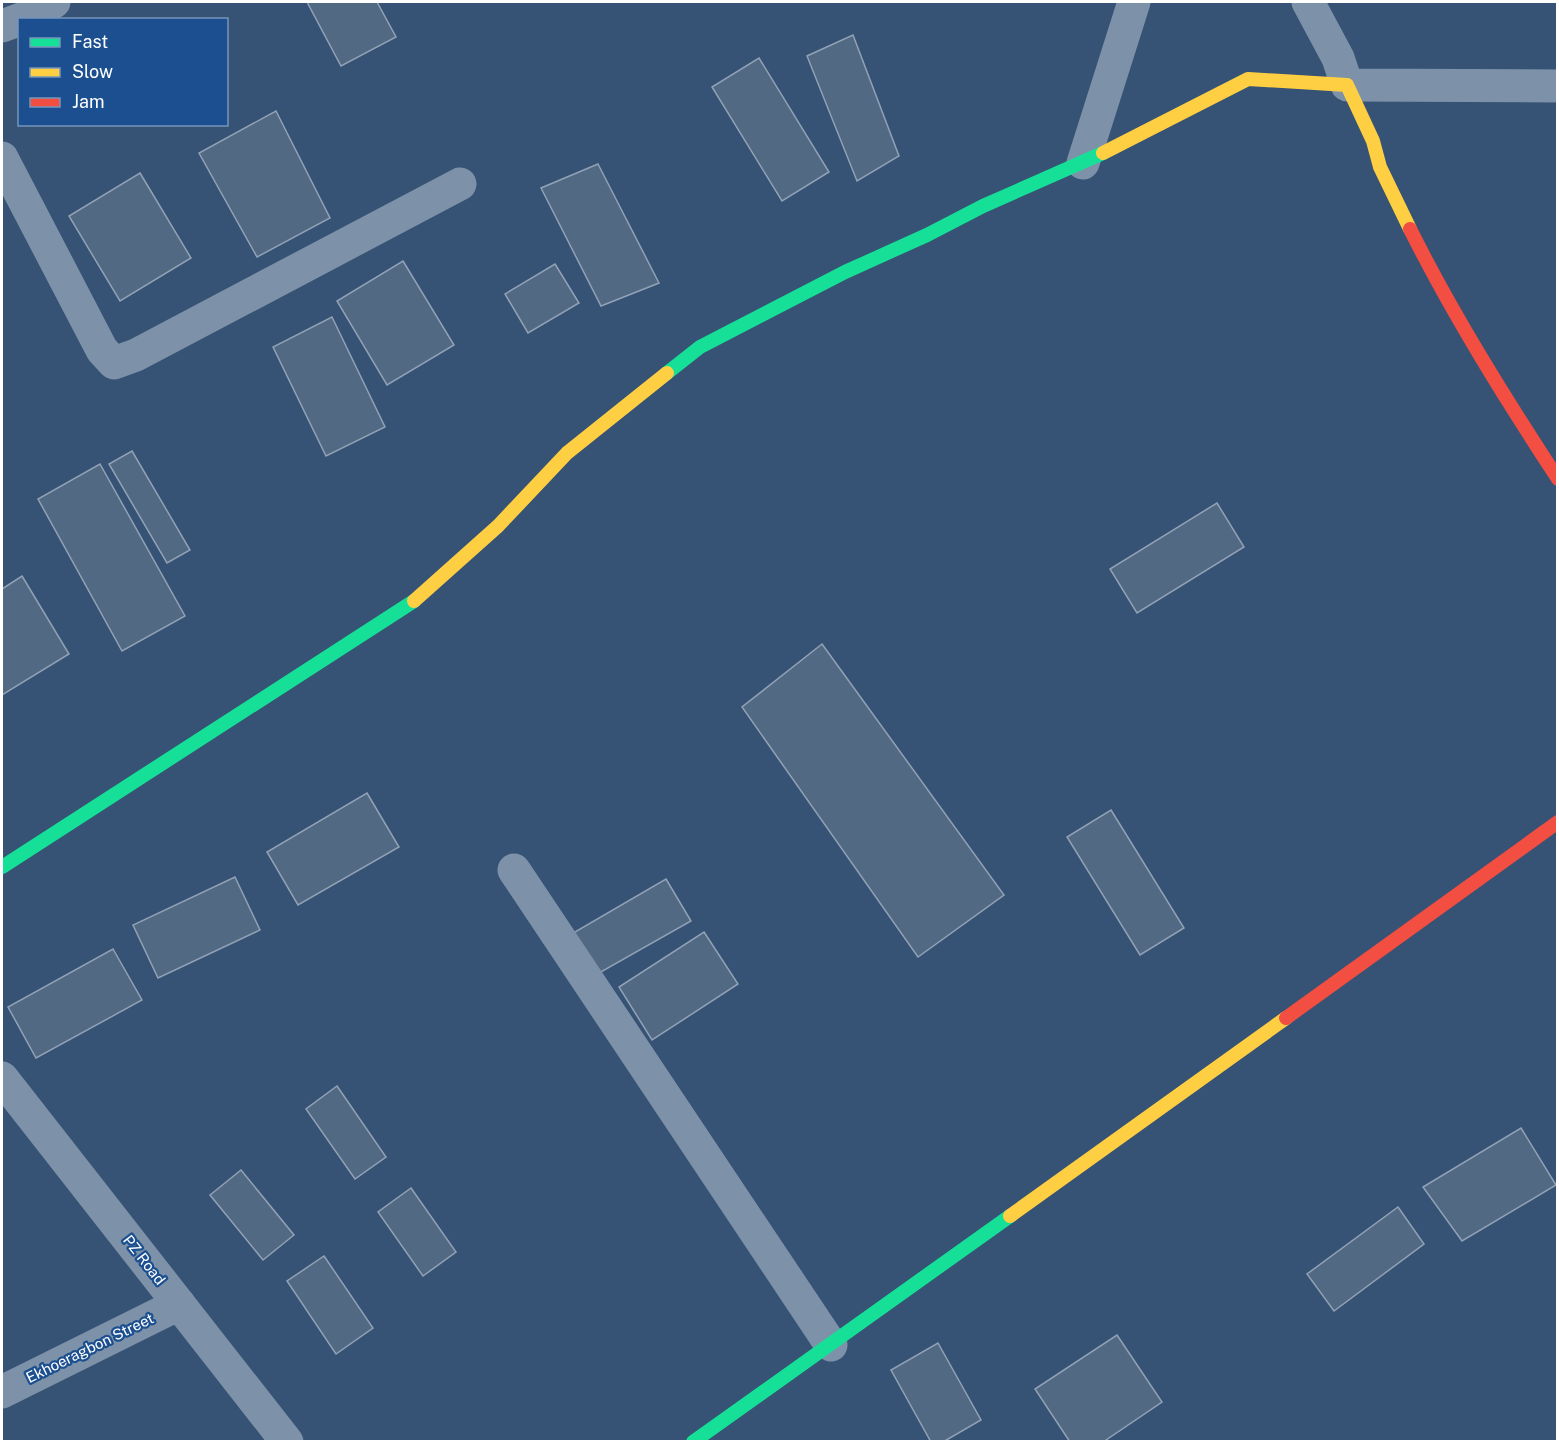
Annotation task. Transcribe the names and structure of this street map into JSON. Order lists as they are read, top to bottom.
{
  "streets": {
    "street": ["PZ Road", "Ekhoeragbon Street"]
  },
  "crossings": [
    ["PZ Road", "Ekhoeragbon Street"]
  ],
  "legend": ["Fast", "Slow", "Jam"]
}
